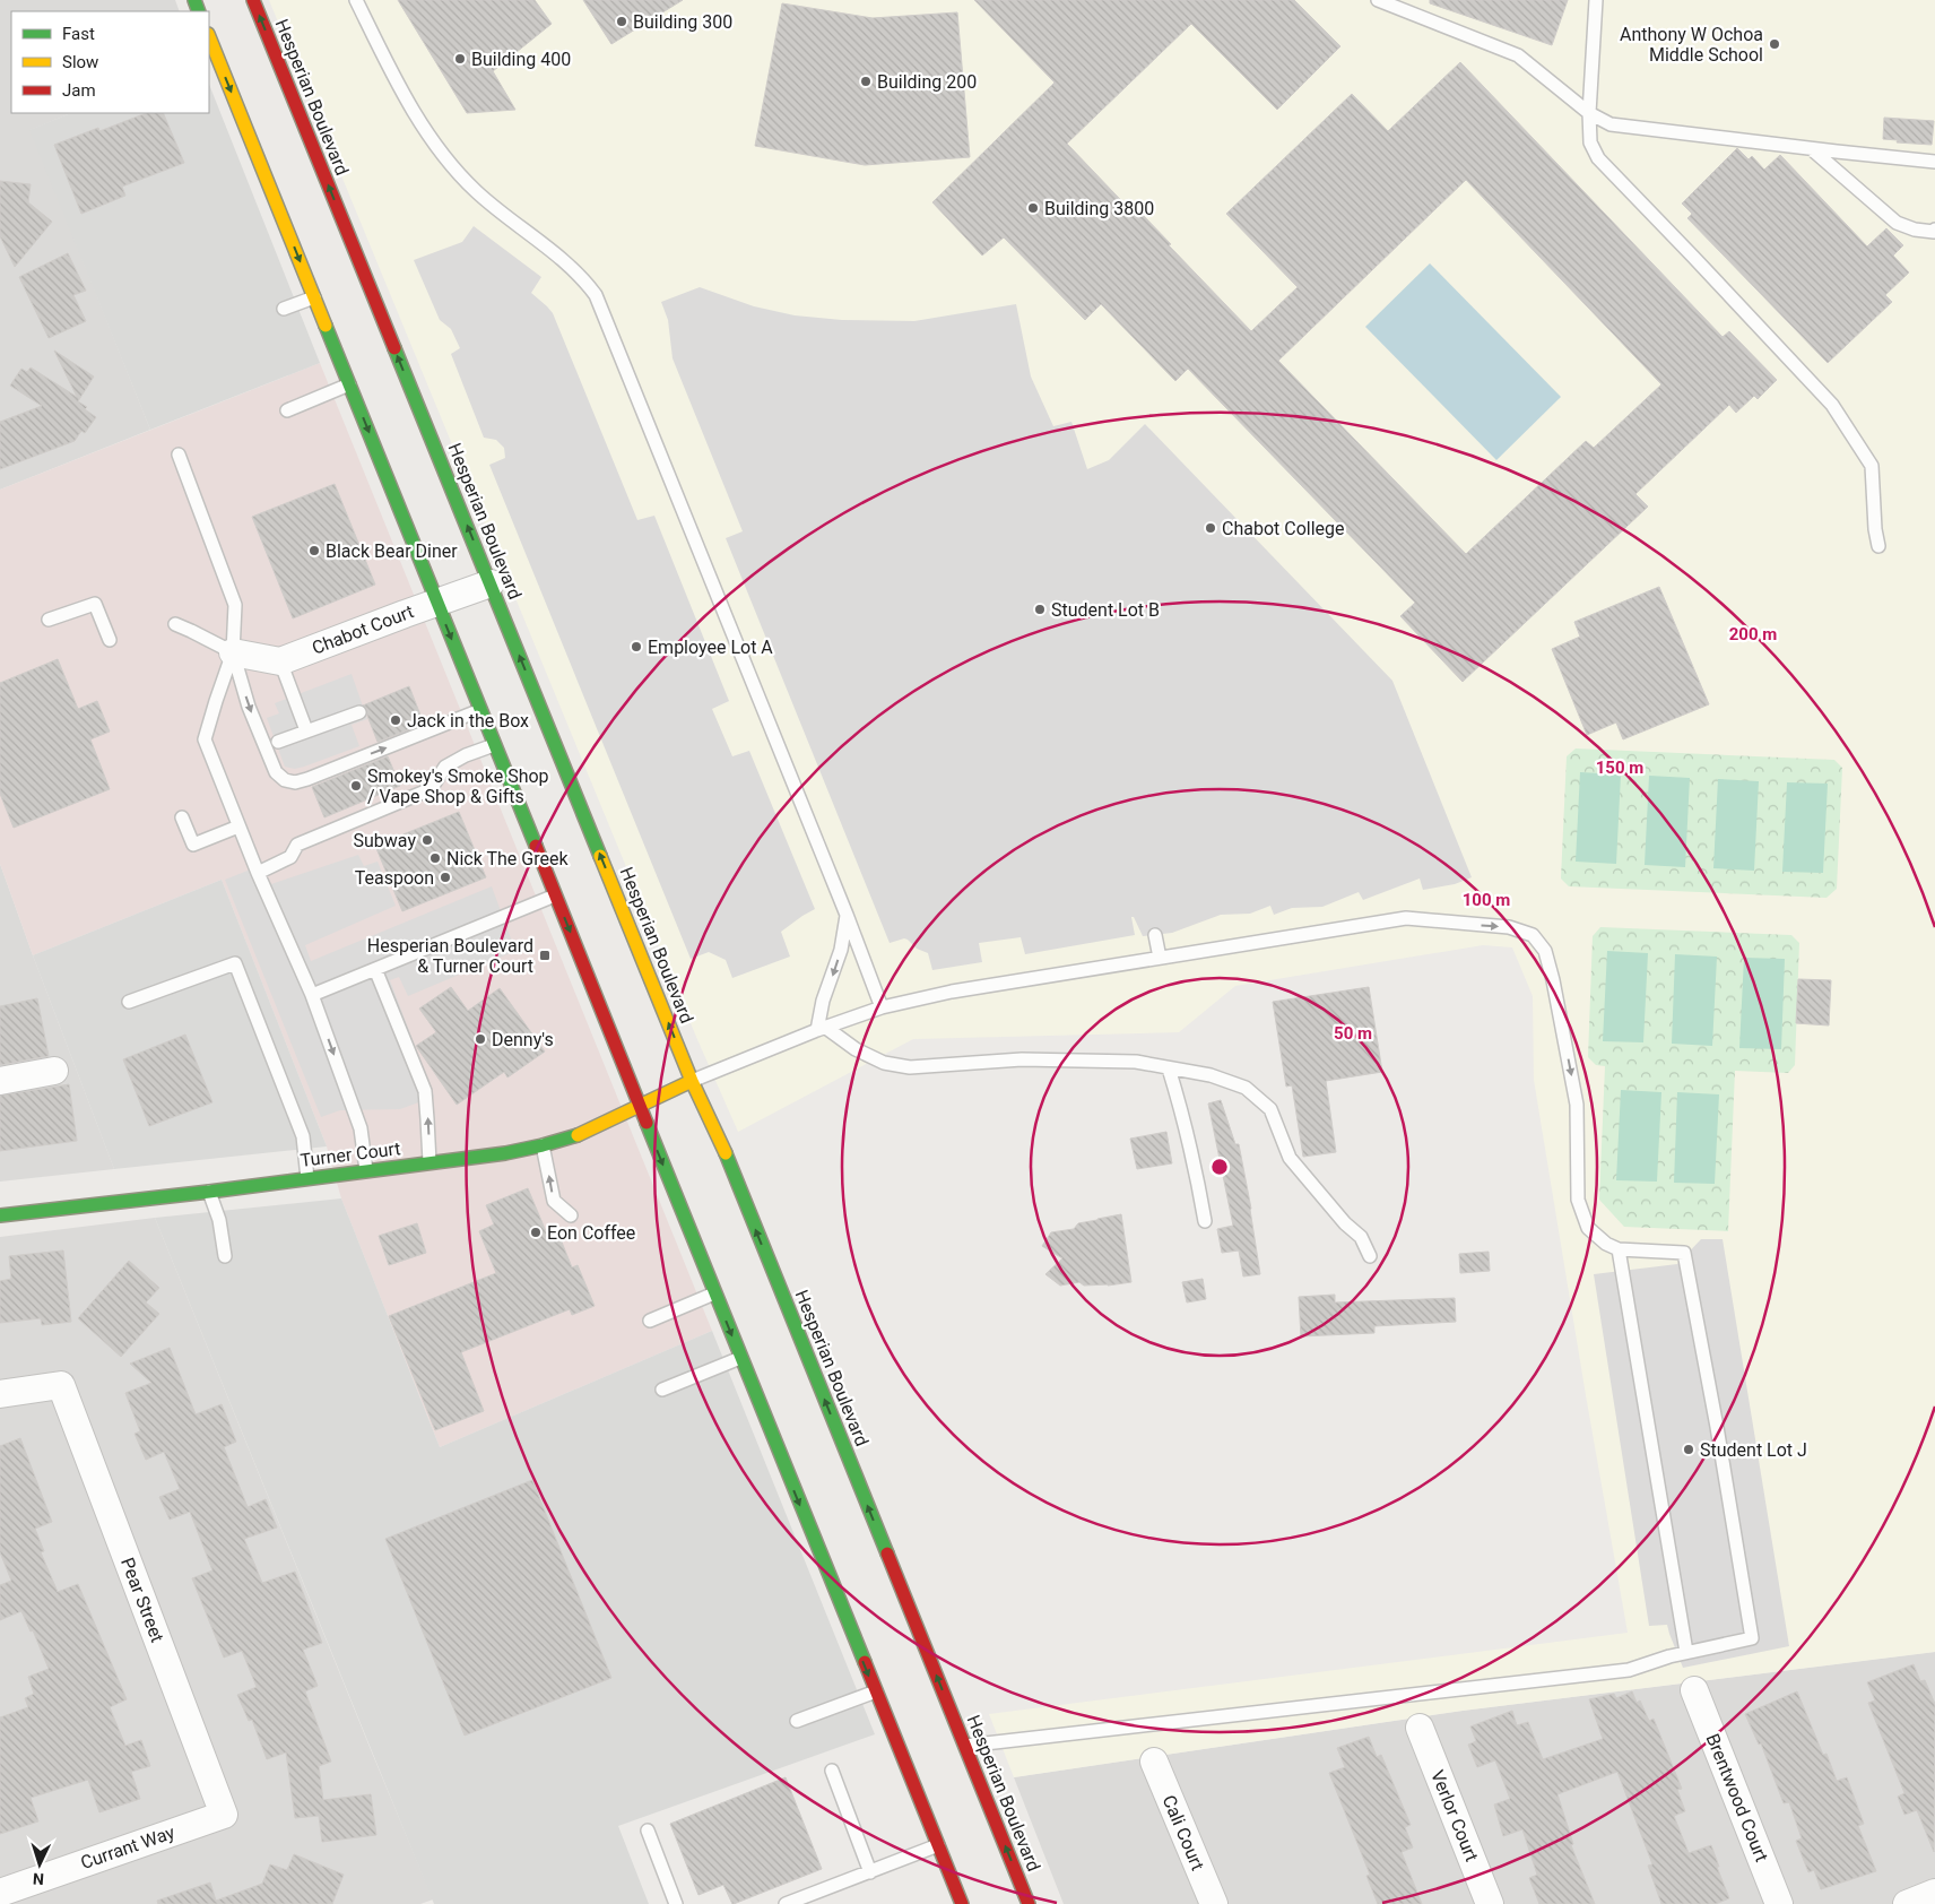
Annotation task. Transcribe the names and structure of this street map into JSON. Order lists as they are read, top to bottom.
{
  "streets": {
    "main road": ["Hesperian Boulevard", "Turner Court"],
    "street": [
      "Chabot Court",
      "Pear Street",
      "Brentwood Court",
      "Verlor Court",
      "Cali Court",
      "Currant Way"
    ]
  },
  "crossings": [
    ["Hesperian Boulevard", "Chabot Court"],
    ["Hesperian Boulevard", "Turner Court"],
    ["Pear Street", "Currant Way"]
  ],
  "places": {
    "other": [
      "Building 300",
      "Anthony W Ochoa Middle School",
      "Building 400",
      "Building 200",
      "Building 3800",
      "Chabot College",
      "Black Bear Diner",
      "Student Lot B",
      "Employee Lot A",
      "Jack in the Box",
      "Smokey's Smoke Shop / Vape Shop & Gifts",
      "Subway",
      "Nick The Greek",
      "Teaspoon",
      "Denny's",
      "Eon Coffee",
      "Student Lot J"
    ],
    "transit": ["Hesperian Boulevard & Turner Court"]
  },
  "legend": ["Fast", "Slow", "Jam"],
  "north": "bottom",
  "rings": [
    "200 m",
    "150 m",
    "100 m",
    "50 m"
  ]
}
